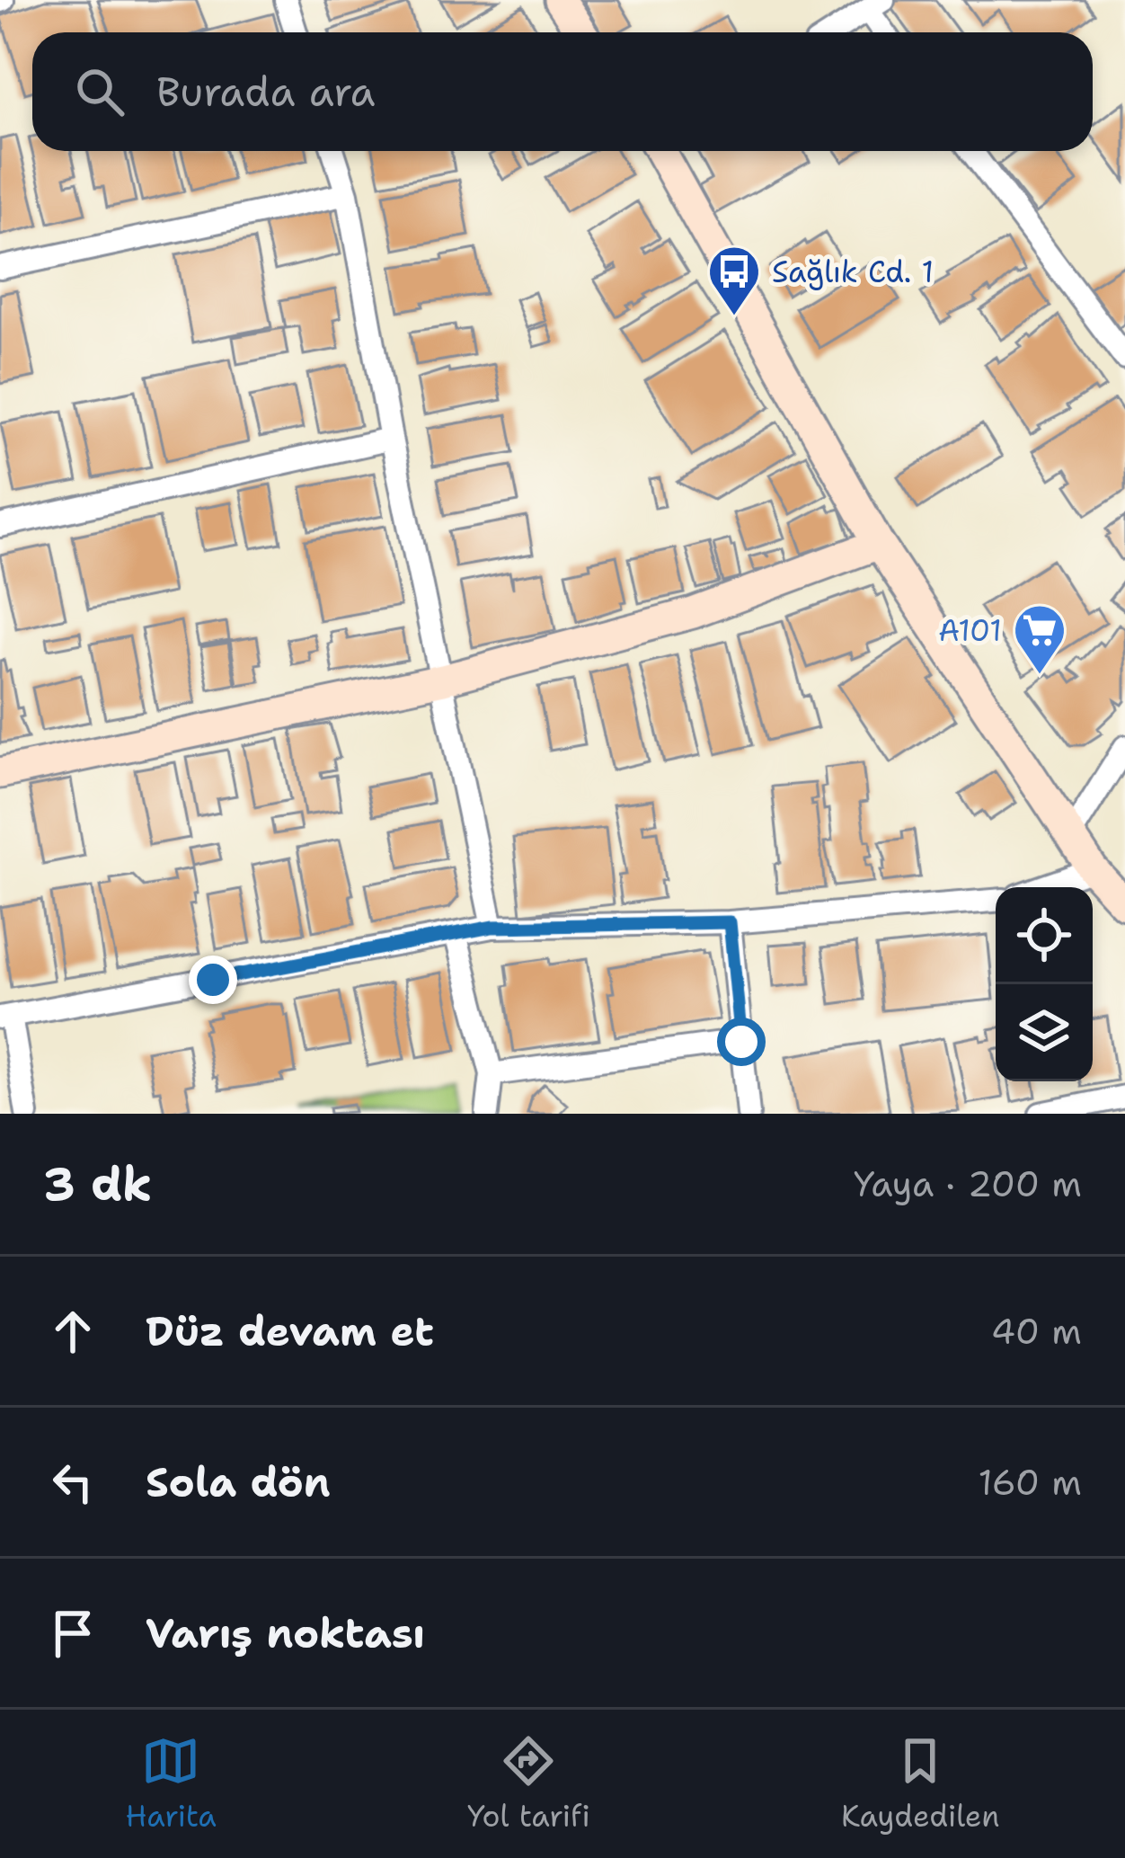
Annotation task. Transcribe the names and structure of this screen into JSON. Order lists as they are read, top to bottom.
{
  "places": {
    "bus stop": ["Sağlık Cd. 1"],
    "supermarket": ["A101"]
  },
  "page": {
    "search": "Burada ara",
    "heading": ["3 dk", "Yaya · 200 m"],
    "list": [
      ["Düz devam et", "40 m"],
      ["Sola dön", "160 m"],
      "Varış noktası"
    ],
    "nav": ["Harita", "Yol tarifi", "Kaydedilen"]
  }
}
